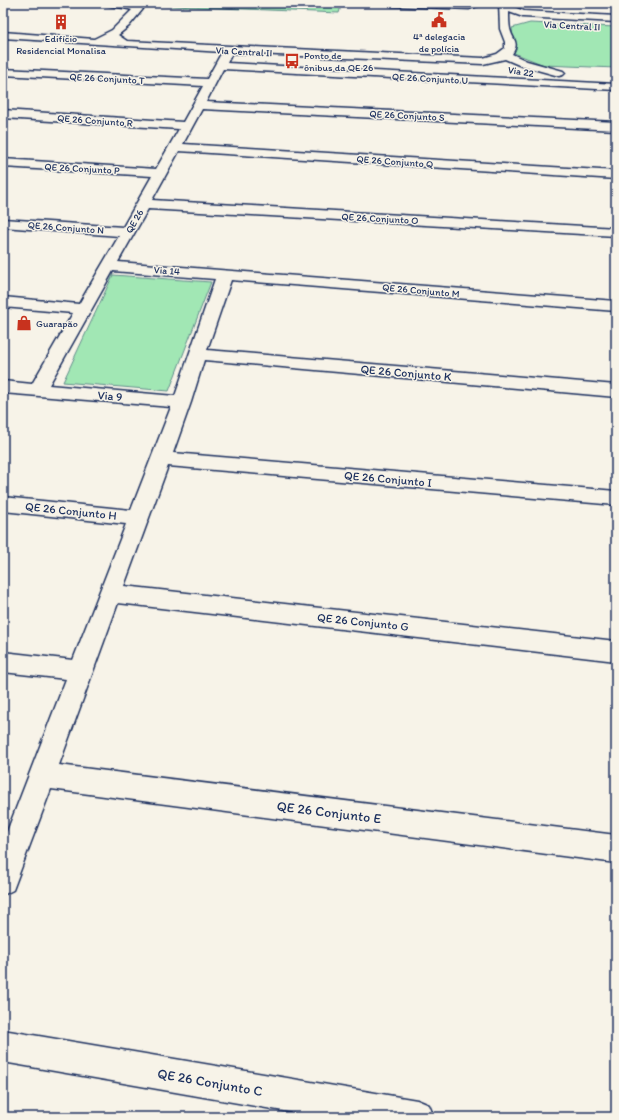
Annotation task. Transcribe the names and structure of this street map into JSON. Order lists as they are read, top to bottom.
{
  "streets": {
    "street": [
      "Via Central II",
      "Via 22",
      "QE 26 Conjunto T",
      "QE 26 Conjunto U",
      "QE 26 Conjunto S",
      "QE 26 Conjunto R",
      "QE 26 Conjunto Q",
      "QE 26 Conjunto P",
      "QE 26 Conjunto O",
      "QE 26",
      "QE 26 Conjunto N",
      "Via 14",
      "QE 26 Conjunto M",
      "QE 26 Conjunto K",
      "Via 9",
      "QE 26 Conjunto I",
      "QE 26 Conjunto H",
      "QE 26 Conjunto G",
      "QE 26 Conjunto E",
      "QE 26 Conjunto C"
    ]
  },
  "crossings": [
    ["Via Central II", "Via 22"],
    ["Via Central II", "QE 26"],
    ["QE 26 Conjunto T", "QE 26"],
    ["QE 26 Conjunto U", "QE 26"],
    ["QE 26 Conjunto S", "QE 26"],
    ["QE 26 Conjunto R", "QE 26"],
    ["QE 26 Conjunto Q", "QE 26"],
    ["QE 26 Conjunto P", "QE 26"],
    ["QE 26 Conjunto O", "QE 26"],
    ["QE 26", "QE 26 Conjunto N"],
    ["QE 26", "Via 14"],
    ["QE 26", "Via 9"],
    ["Via 14", "QE 26 Conjunto M"]
  ],
  "places": {
    "public building": ["4ª delegacia de polícia"],
    "building": ["Edifício Residencial Monalisa"],
    "bus stop": ["Ponto de ônibus da QE 26"],
    "shop": ["Guarapão"]
  }
}
